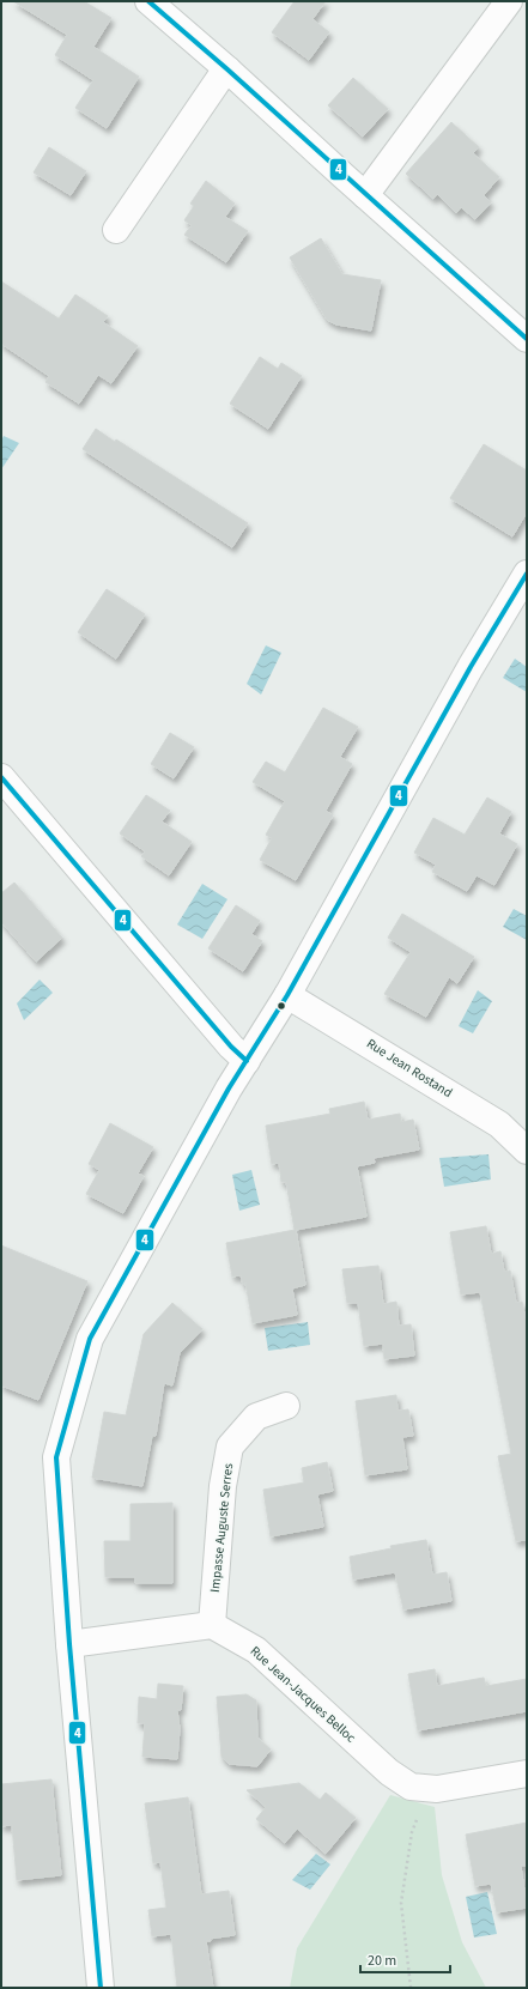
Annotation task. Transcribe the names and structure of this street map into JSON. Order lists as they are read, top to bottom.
{
  "streets": {
    "street": ["Rue Jean Rostand", "Impasse Auguste Serres", "Rue Jean-Jacques Belloc"]
  },
  "crossings": [
    ["Impasse Auguste Serres", "Rue Jean-Jacques Belloc"]
  ],
  "lines": ["transit line 4"],
  "scale_bar": "20 m"
}
